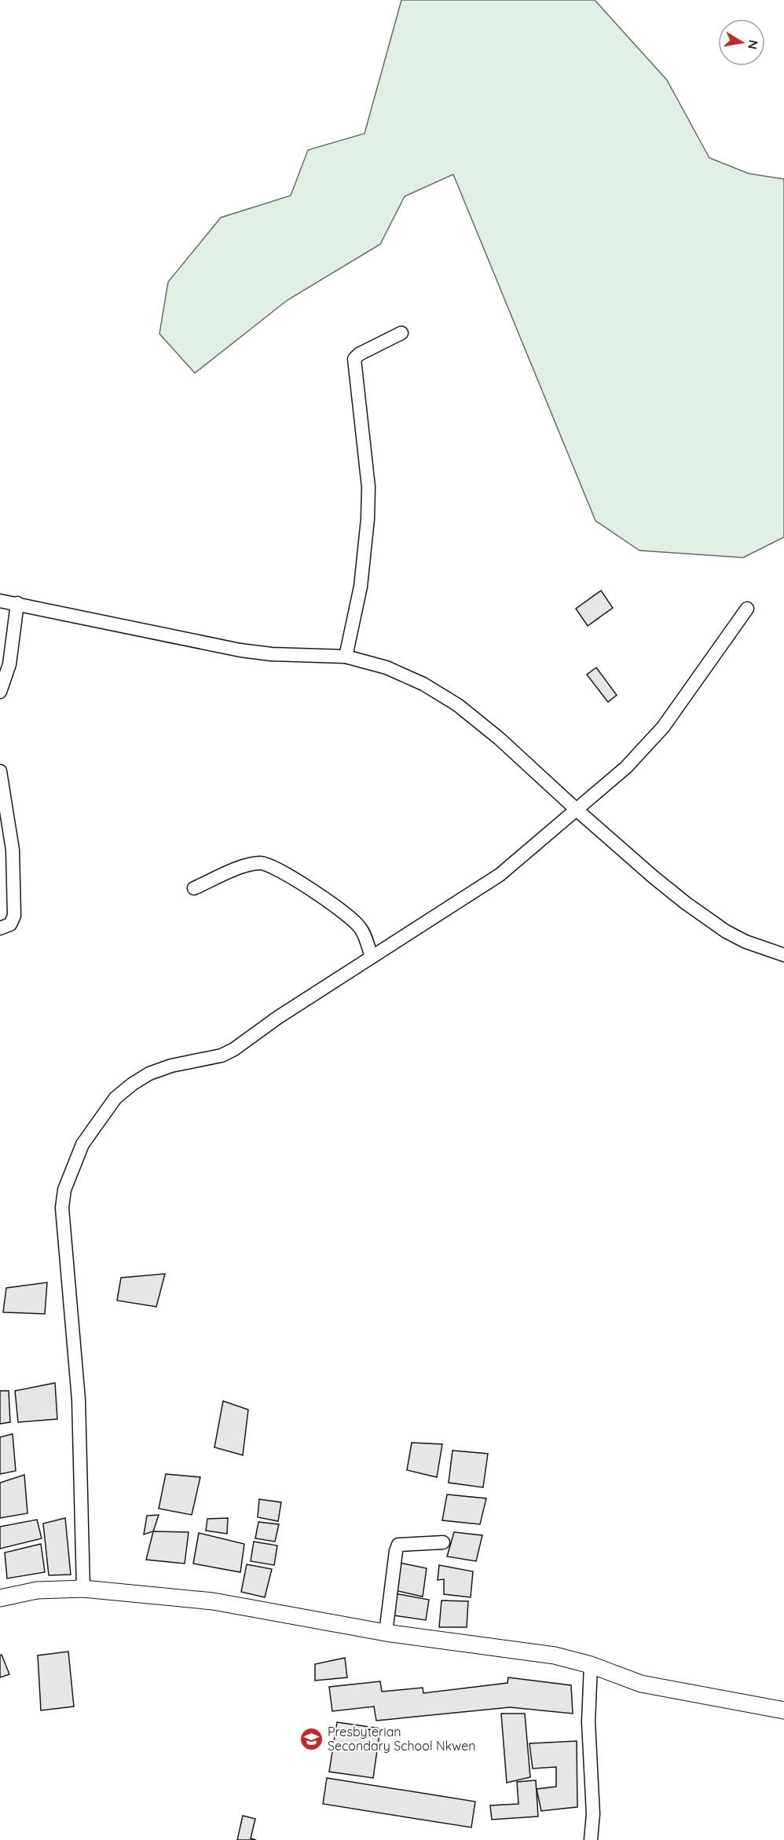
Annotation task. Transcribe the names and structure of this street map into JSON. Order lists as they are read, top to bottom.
{
  "places": {
    "school or university": ["Presbyterian Secondary School Nkwen"]
  },
  "north": "right"
}
